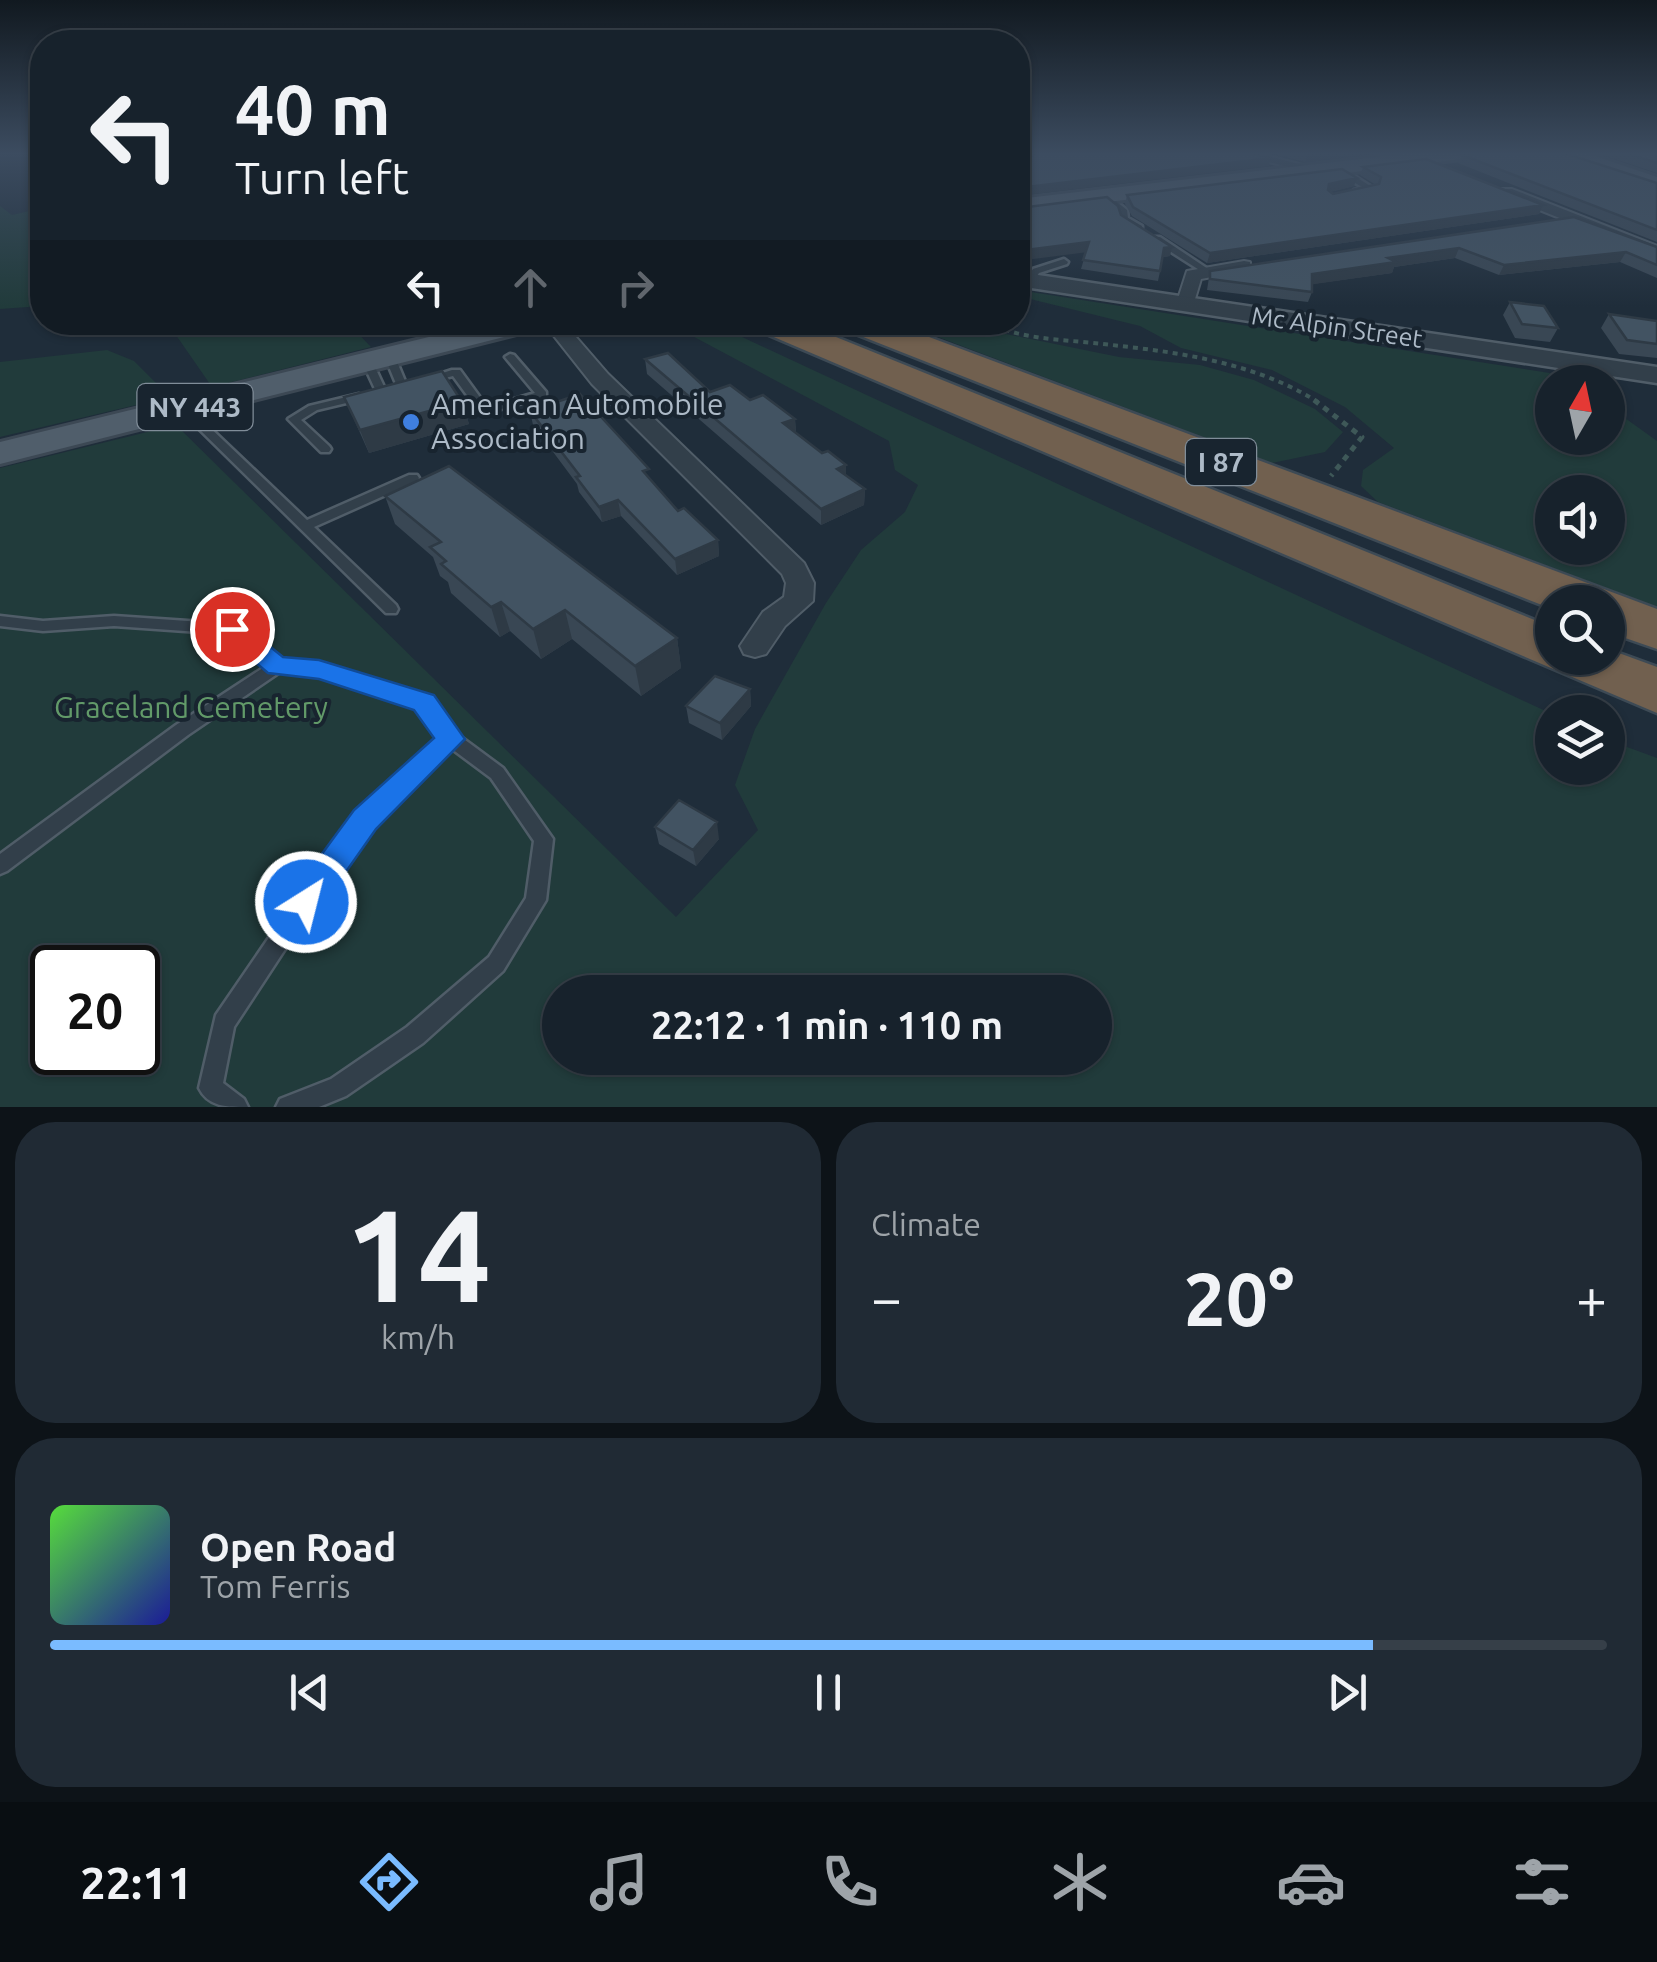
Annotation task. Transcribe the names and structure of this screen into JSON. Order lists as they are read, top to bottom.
{
  "streets": {
    "highway": ["I 87"],
    "main road": ["NY 443"],
    "street": ["Mc Alpin Street"]
  },
  "parks": ["Graceland Cemetery"],
  "places": ["American Automobile Association"],
  "north": "top",
  "page": {
    "turn": ["40 m", "Turn left"],
    "limit": "20",
    "trip": "22:12 · 1 min · 110 m",
    "tile": [
      ["14", "km/h"],
      "Climate"
    ],
    "heat": ["−", "20°", "+"],
    "song": ["Open Road", "Tom Ferris"],
    "tabs": "22:11"
  }
}
